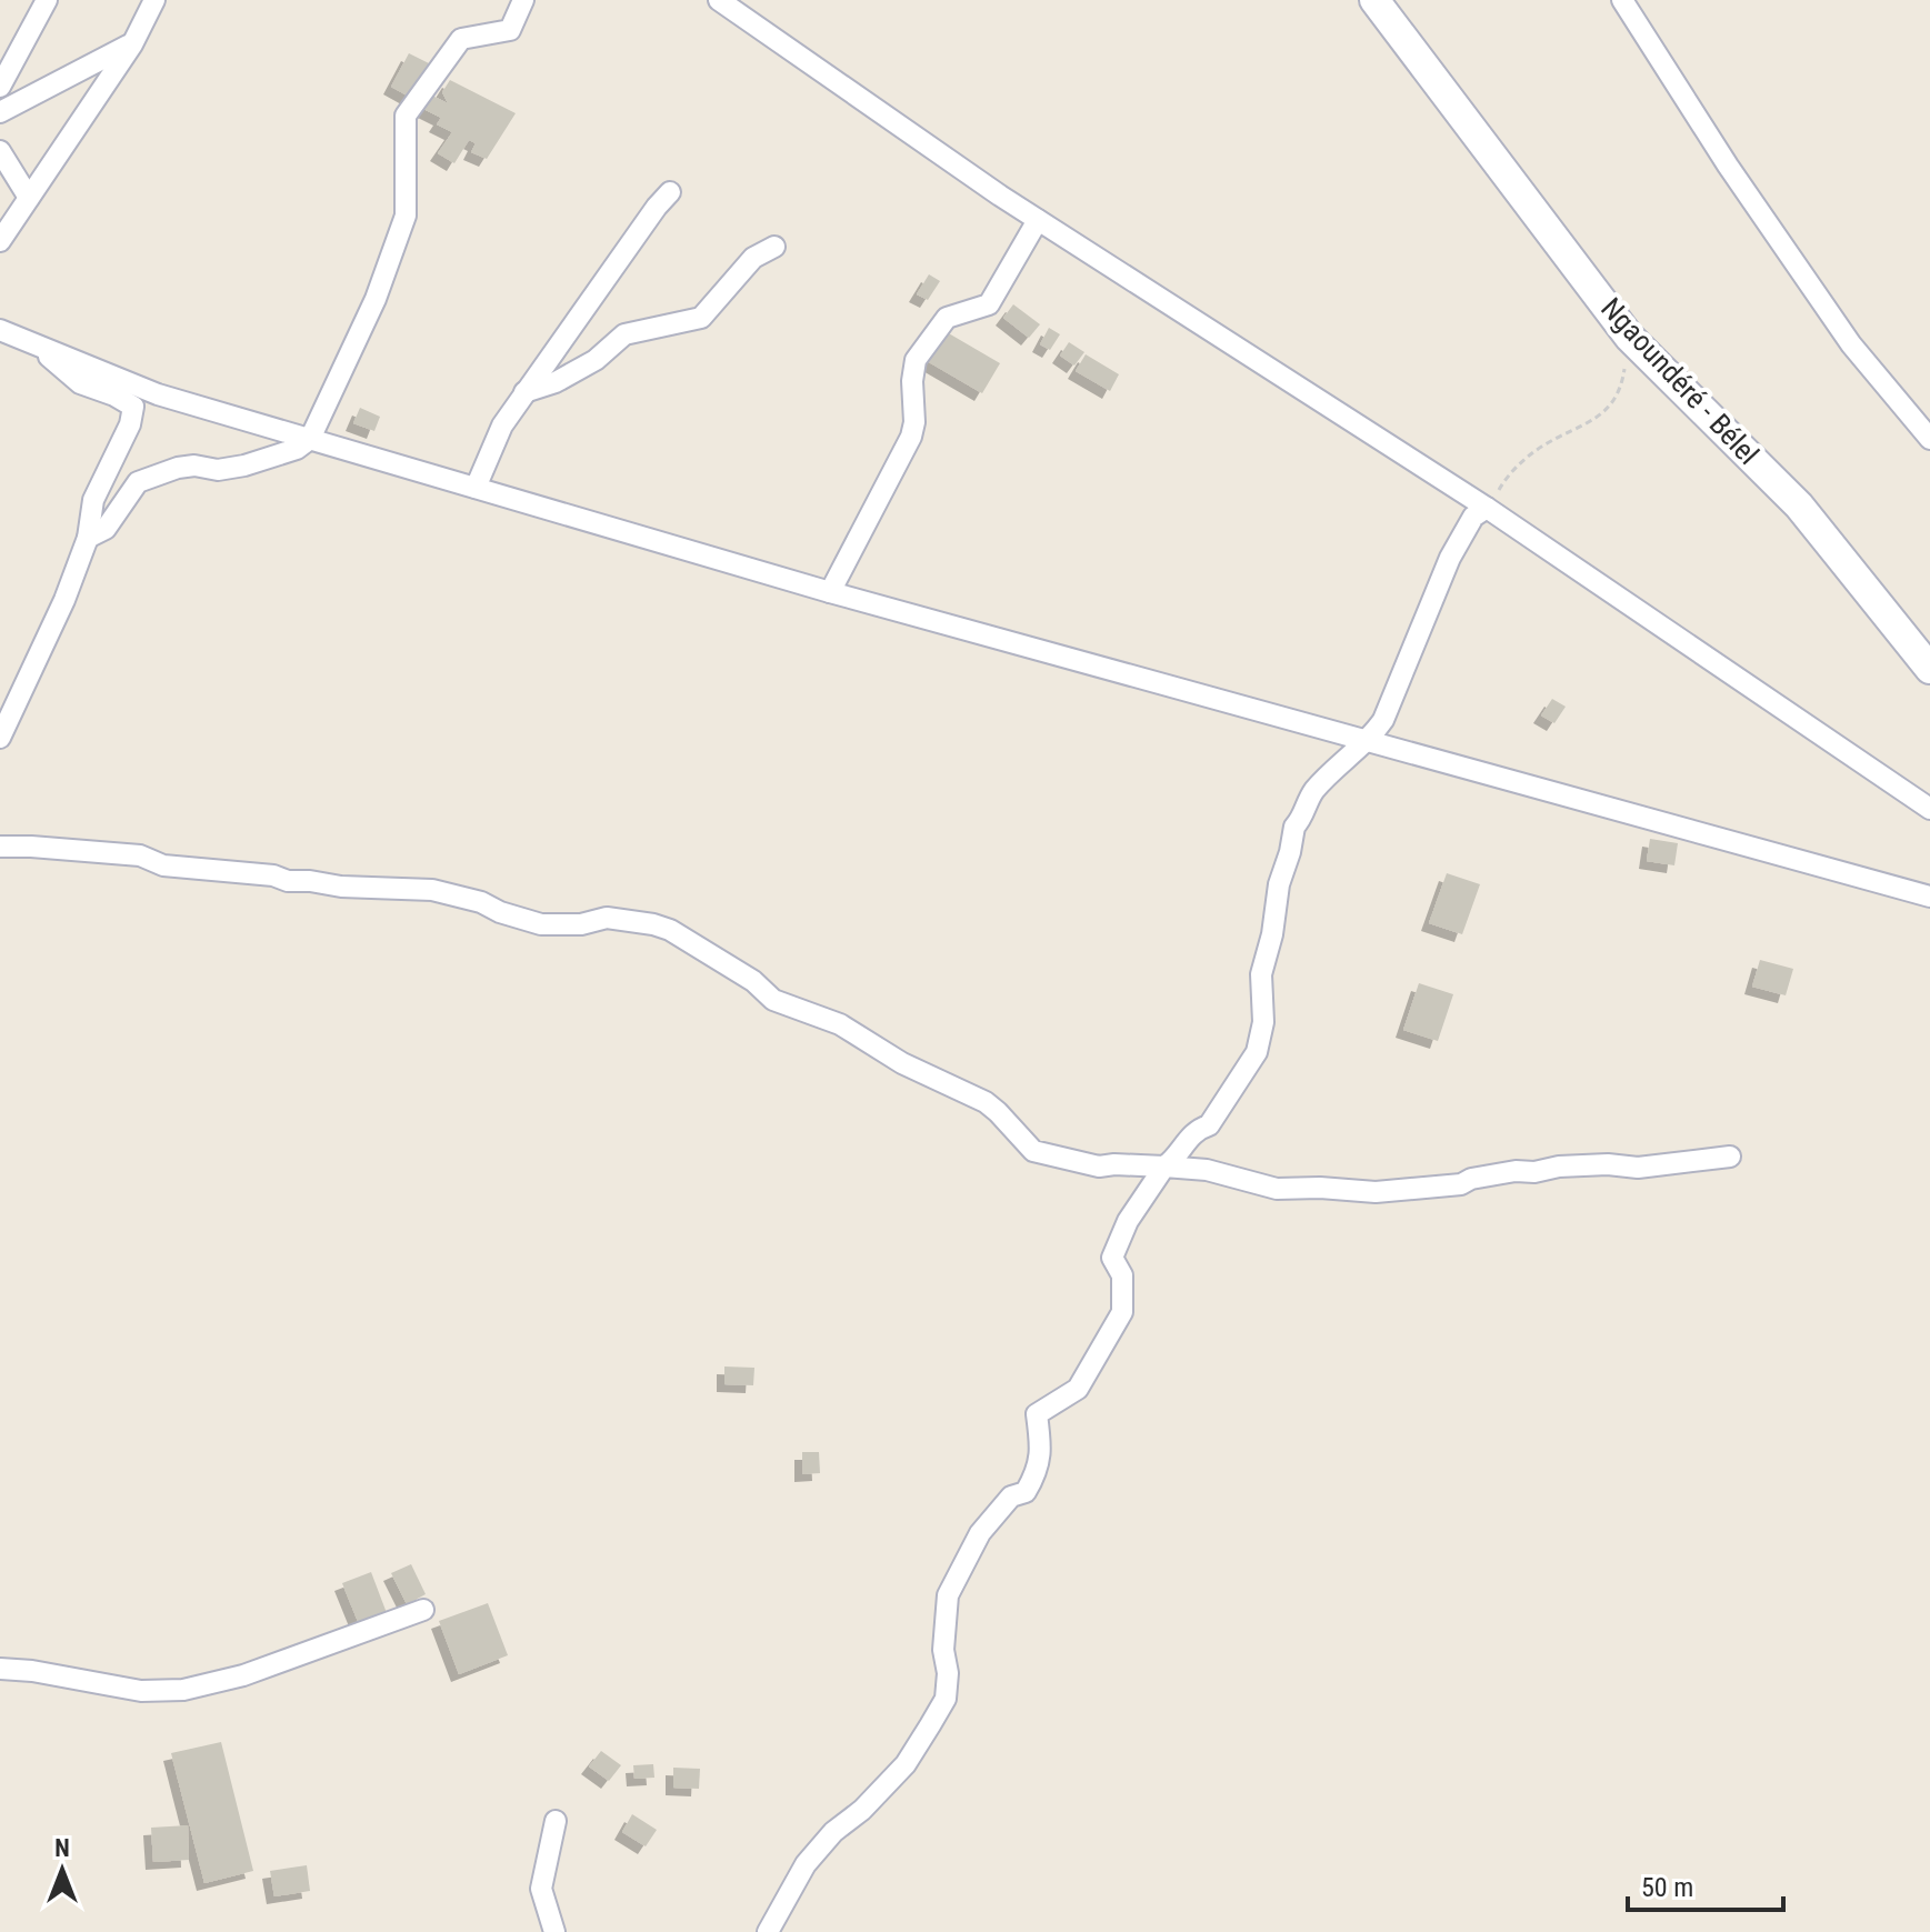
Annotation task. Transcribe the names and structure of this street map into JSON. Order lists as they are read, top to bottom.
{
  "streets": {
    "main road": ["Ngaoundéré - Bélel"]
  },
  "scale_bar": "50 m",
  "north": "top"
}
